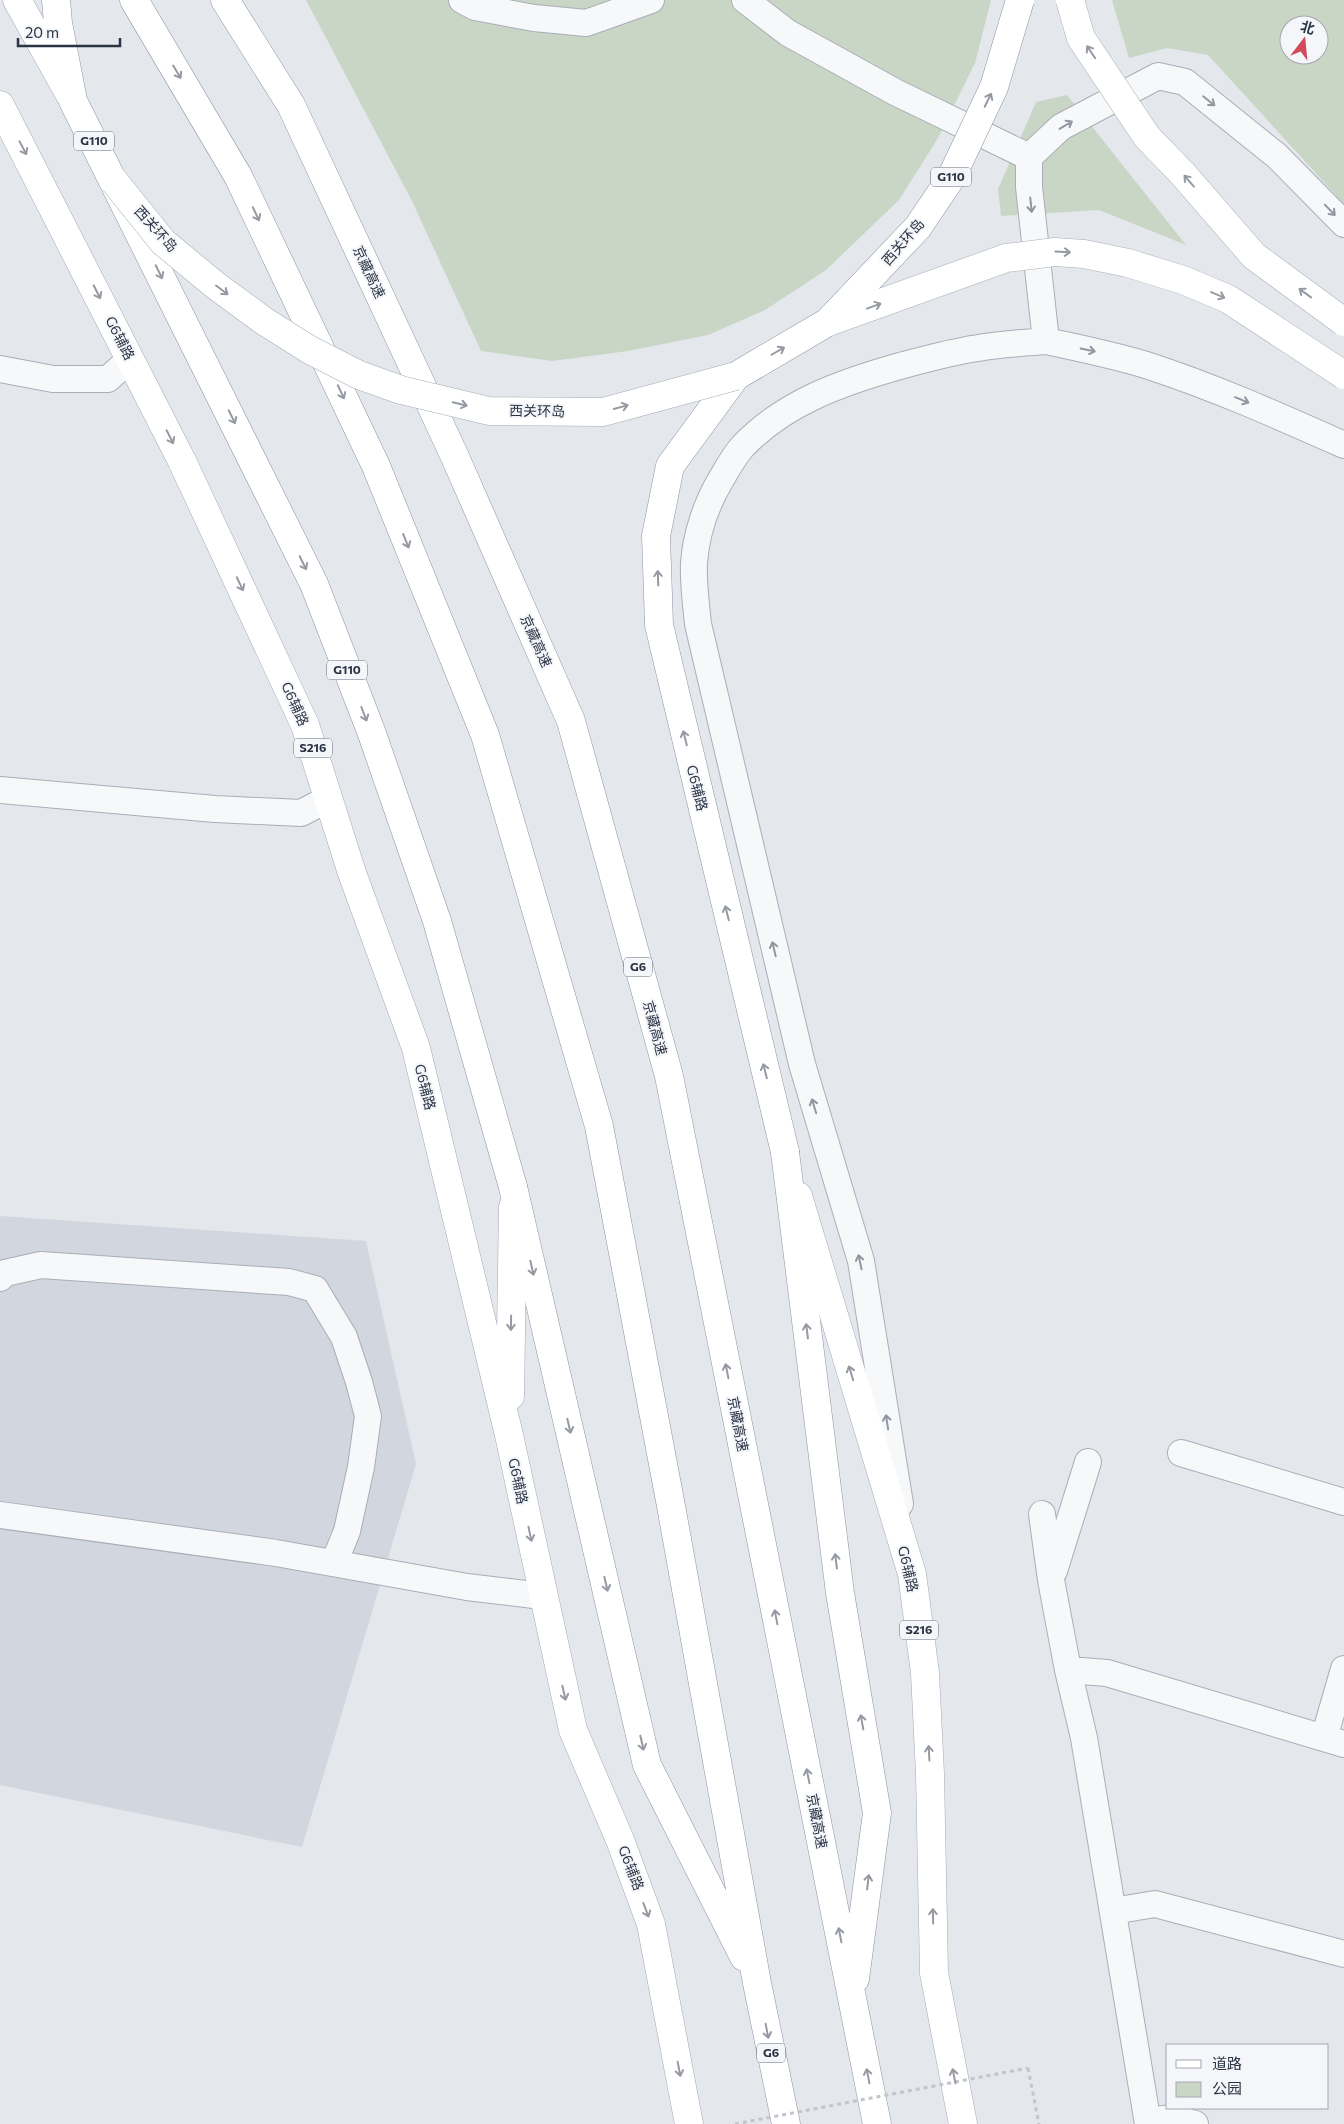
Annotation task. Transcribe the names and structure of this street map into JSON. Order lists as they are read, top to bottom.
{
  "streets": {
    "main road": [
      "G110",
      "西关环岛",
      "京藏高速",
      "G6辅路",
      "S216",
      "G6"
    ]
  },
  "crossings": [
    ["G110", "西关环岛"],
    ["西关环岛", "G6辅路"]
  ],
  "legend": ["道路", "公园"],
  "scale_bar": "20 m",
  "north": "top"
}
